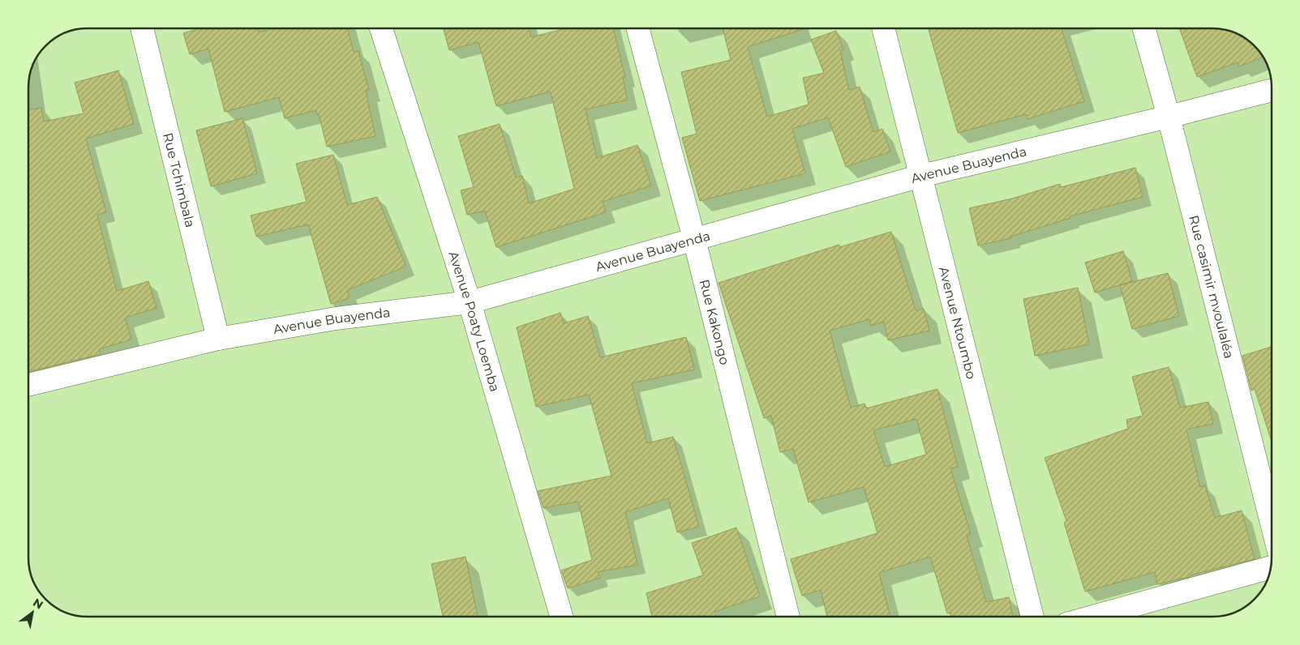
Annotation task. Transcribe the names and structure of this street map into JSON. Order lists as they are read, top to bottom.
{
  "streets": {
    "street": [
      "Avenue Buayenda",
      "Rue Tchimbala",
      "Rue casimir mvoulaléa",
      "Avenue Poaty Loemba",
      "Rue Kakongo",
      "Avenue Ntoumbo"
    ]
  },
  "crossings": [
    ["Avenue Buayenda", "Rue Tchimbala"],
    ["Avenue Buayenda", "Rue casimir mvoulaléa"],
    ["Avenue Buayenda", "Avenue Poaty Loemba"],
    ["Avenue Buayenda", "Rue Kakongo"],
    ["Avenue Buayenda", "Avenue Ntoumbo"]
  ],
  "north": "top right"
}
